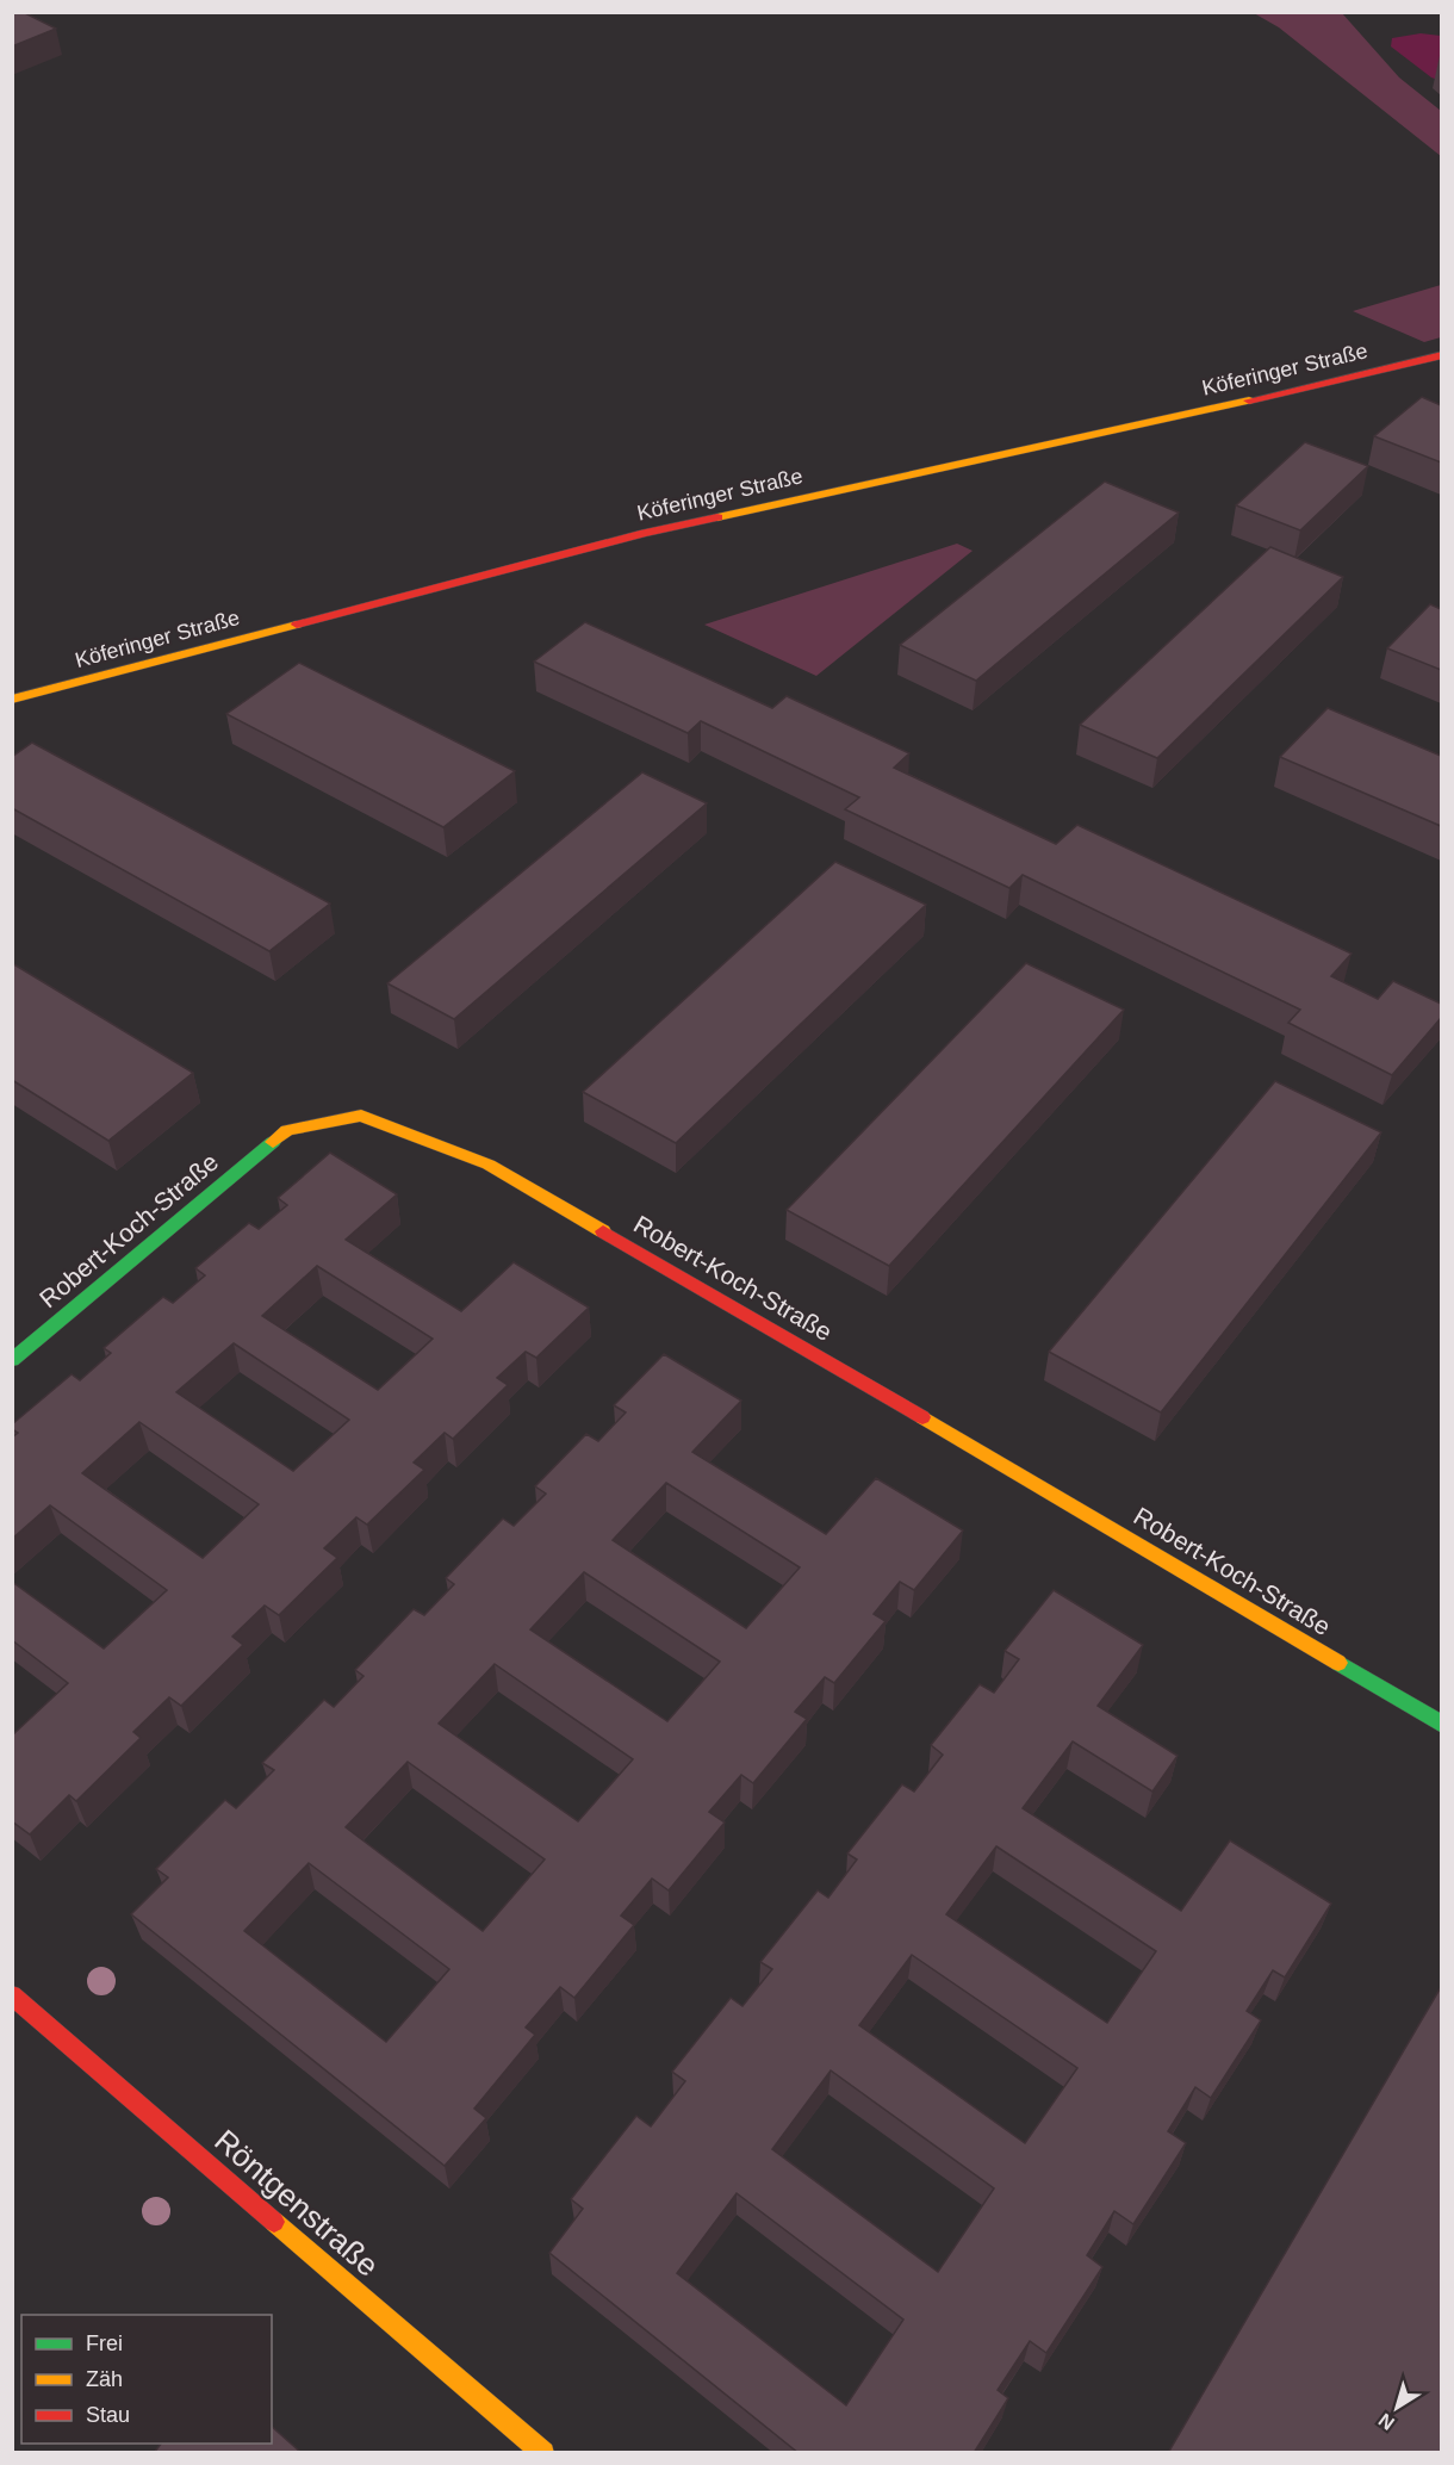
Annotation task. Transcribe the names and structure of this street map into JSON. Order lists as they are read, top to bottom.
{
  "streets": {
    "street": ["Köferinger Straße", "Robert-Koch-Straße", "Röntgenstraße"]
  },
  "legend": ["Frei", "Zäh", "Stau"],
  "north": "bottom left"
}
